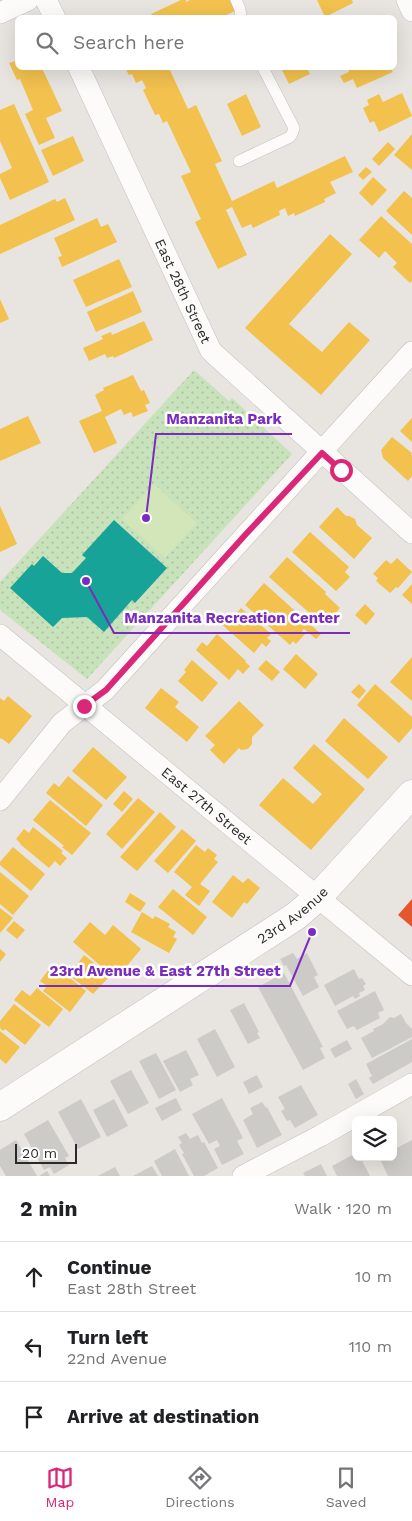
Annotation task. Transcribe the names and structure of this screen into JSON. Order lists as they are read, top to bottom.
{
  "streets": {
    "street": ["East 28th Street", "East 27th Street", "23rd Avenue"]
  },
  "crossings": [
    ["East 27th Street", "23rd Avenue"]
  ],
  "places": ["Manzanita Park", "Manzanita Recreation Center", "23rd Avenue & East 27th Street"],
  "scale_bar": "20 m",
  "page": {
    "search": "Search here",
    "scale": "20 m",
    "heading": ["2 min", "Walk · 120 m"],
    "list": [
      ["Continue", "East 28th Street", "10 m"],
      ["Turn left", "22nd Avenue", "110 m"],
      "Arrive at destination"
    ],
    "nav": ["Map", "Directions", "Saved"]
  }
}
